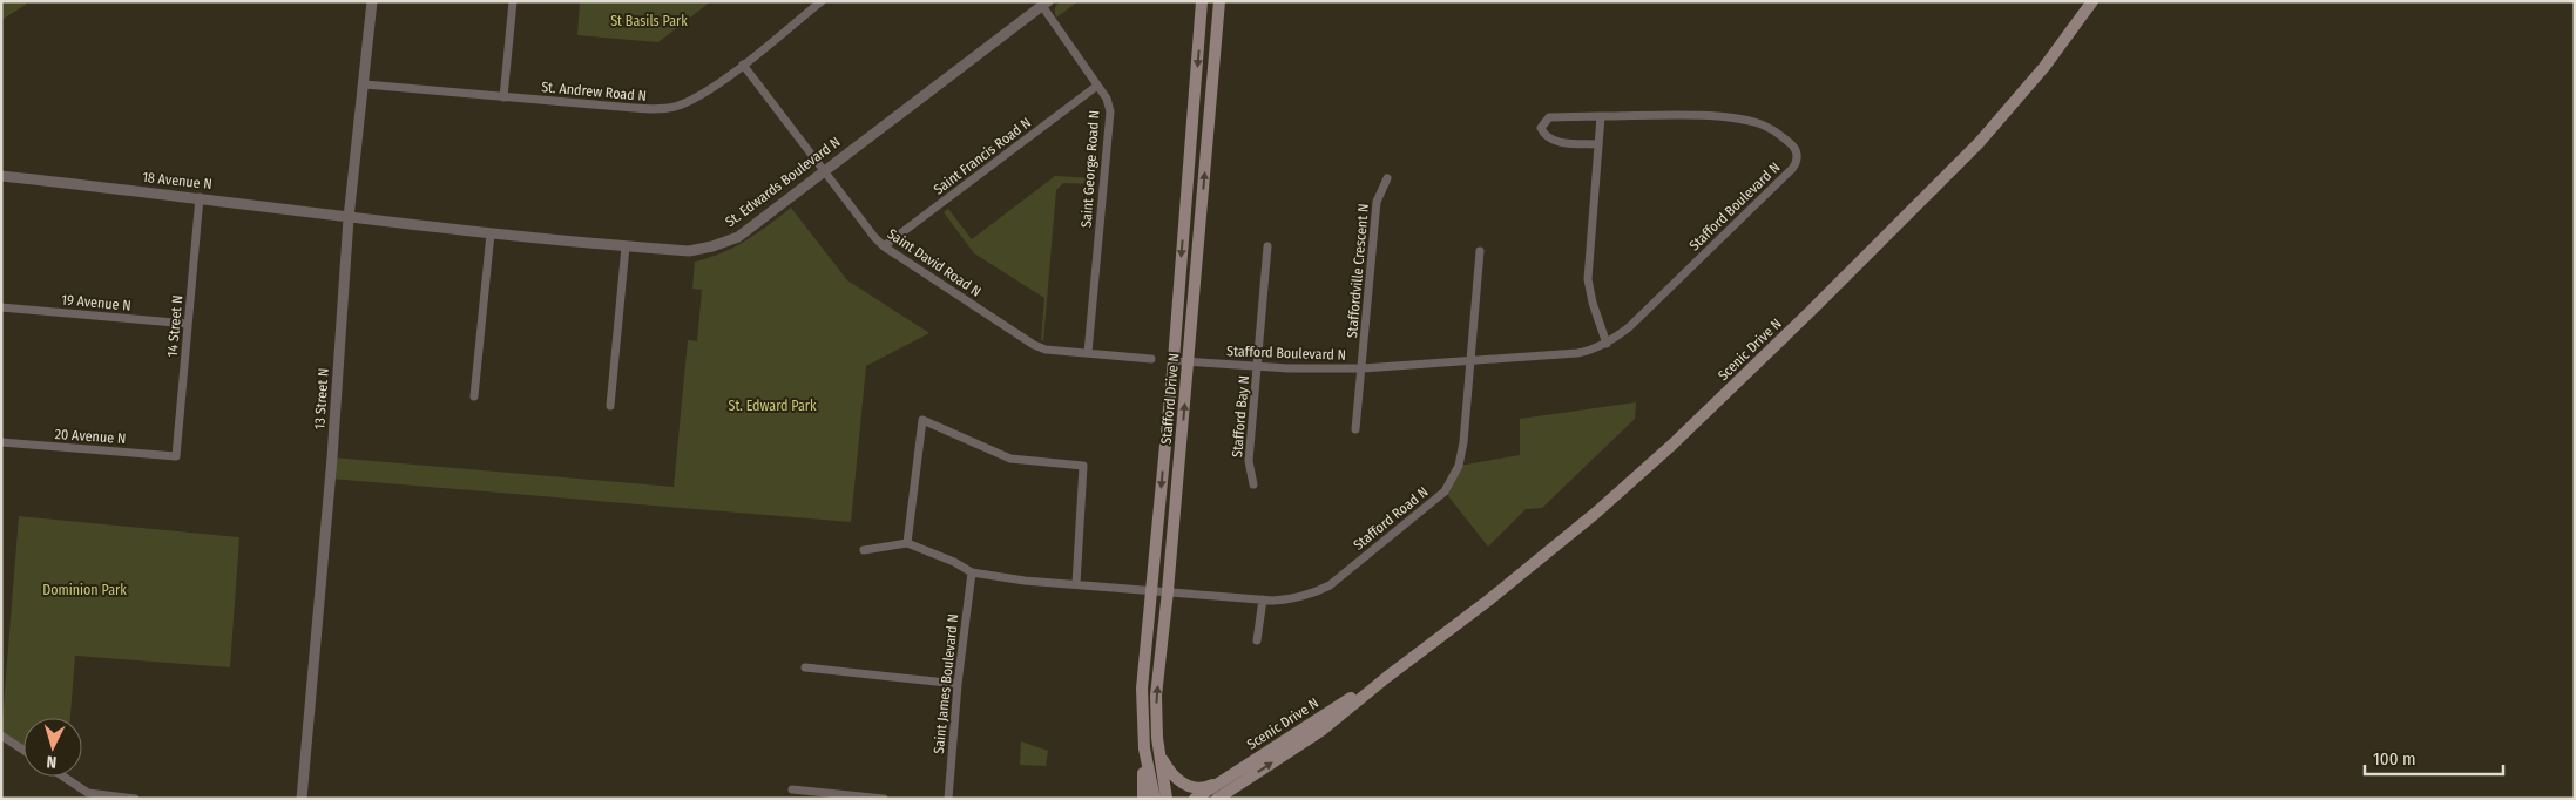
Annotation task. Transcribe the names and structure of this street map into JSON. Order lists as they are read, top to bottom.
{
  "streets": {
    "main road": ["Scenic Drive N", "Stafford Drive N"],
    "street": [
      "St. Andrew Road N",
      "Saint Francis Road N",
      "Saint George Road N",
      "18 Avenue N",
      "St. Edwards Boulevard N",
      "Stafford Boulevard N",
      "Saint David Road N",
      "Staffordville Crescent N",
      "19 Avenue N",
      "14 Street N",
      "13 Street N",
      "Stafford Bay N",
      "20 Avenue N",
      "Stafford Road N",
      "Saint James Boulevard N"
    ]
  },
  "crossings": [
    ["St. Andrew Road N", "Saint David Road N"],
    ["St. Andrew Road N", "13 Street N"],
    ["Saint Francis Road N", "Saint George Road N"],
    ["Saint Francis Road N", "Saint David Road N"],
    ["Saint George Road N", "St. Edwards Boulevard N"],
    ["Saint George Road N", "Saint David Road N"],
    ["18 Avenue N", "St. Edwards Boulevard N"],
    ["18 Avenue N", "14 Street N"],
    ["18 Avenue N", "13 Street N"],
    ["St. Edwards Boulevard N", "Saint David Road N"],
    ["St. Edwards Boulevard N", "13 Street N"],
    ["Stafford Boulevard N", "Staffordville Crescent N"],
    ["Stafford Boulevard N", "Stafford Drive N"],
    ["Stafford Boulevard N", "Stafford Bay N"],
    ["Stafford Boulevard N", "Stafford Road N"],
    ["19 Avenue N", "14 Street N"],
    ["14 Street N", "20 Avenue N"],
    ["Stafford Drive N", "Stafford Road N"]
  ],
  "parks": ["St Basils Park", "St. Edward Park", "Dominion Park"],
  "scale_bar": "100 m",
  "north": "bottom"
}
